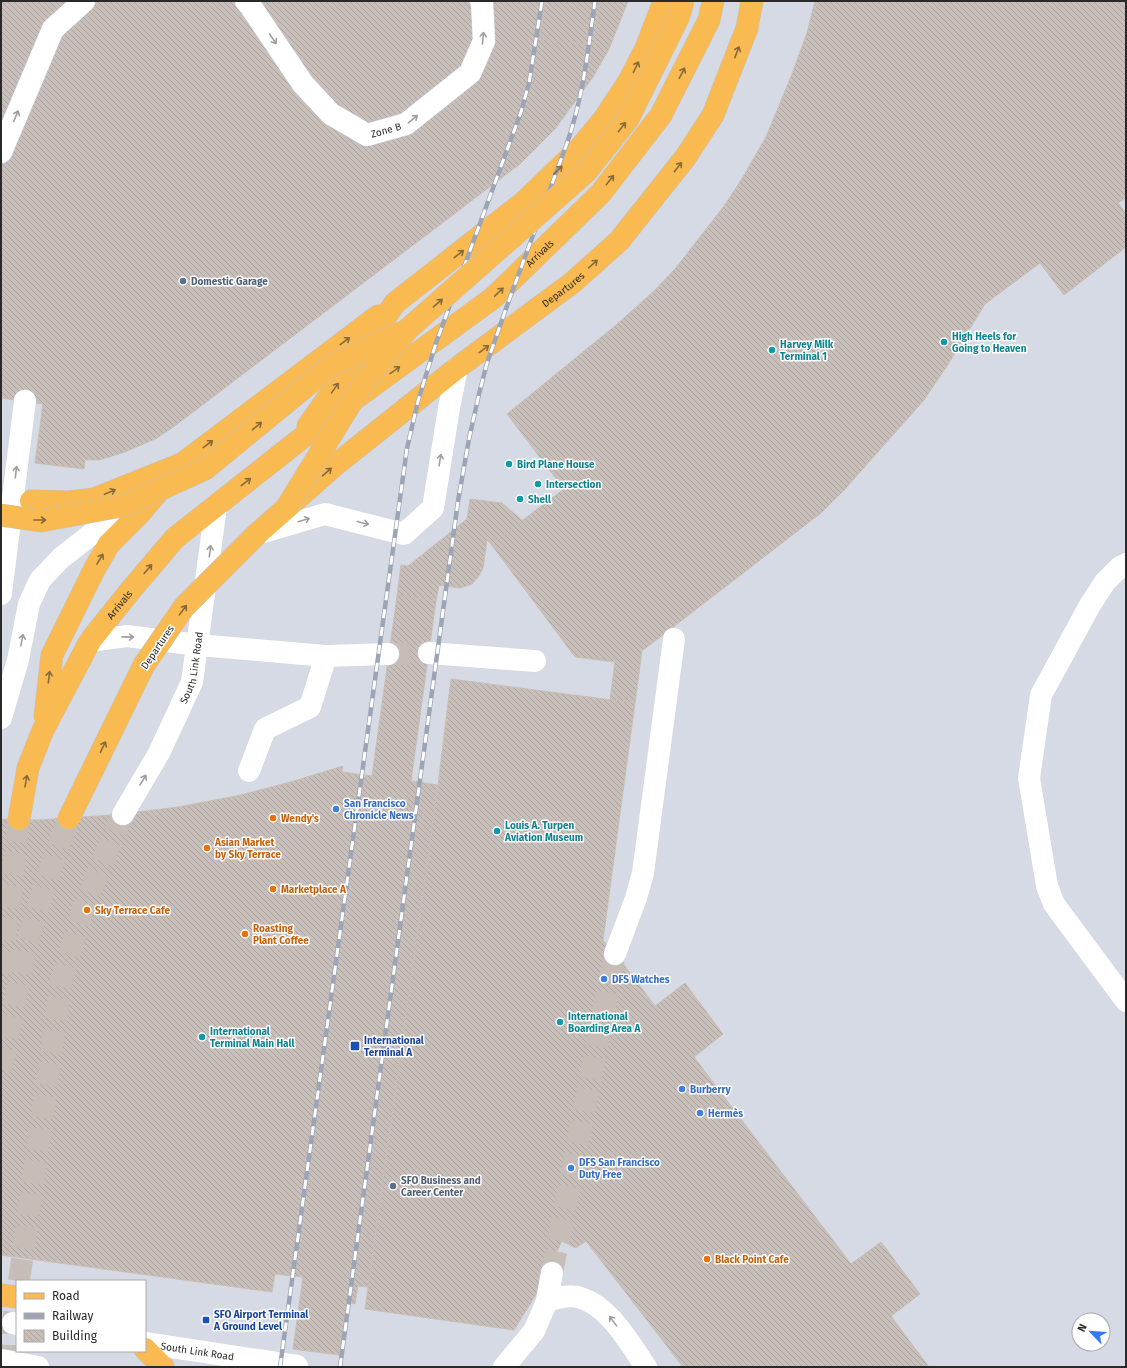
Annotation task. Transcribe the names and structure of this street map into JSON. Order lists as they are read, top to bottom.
{
  "streets": {
    "main road": ["Arrivals", "Departures"],
    "street": ["Zone B", "South Link Road"]
  },
  "crossings": [
    ["Arrivals", "South Link Road"]
  ],
  "one_way": ["Arrivals"],
  "places": {
    "other": [
      "Domestic Garage",
      "High Heels for Going to Heaven",
      "Harvey Milk Terminal 1",
      "Bird Plane House",
      "Intersection",
      "Shell",
      "San Francisco Chronicle News",
      "Wendy's",
      "Louis A. Turpen Aviation Museum",
      "Asian Market by Sky Terrace",
      "Marketplace A",
      "Sky Terrace Cafe",
      "Roasting Plant Coffee",
      "DFS Watches",
      "International Boarding Area A",
      "International Terminal Main Hall",
      "Burberry",
      "Hermès",
      "DFS San Francisco Duty Free",
      "SFO Business and Career Center",
      "Black Point Cafe"
    ],
    "transit": ["International Terminal A", "SFO Airport Terminal A Ground Level"]
  },
  "legend": ["Road", "Railway", "Building"],
  "north": "top left"
}
